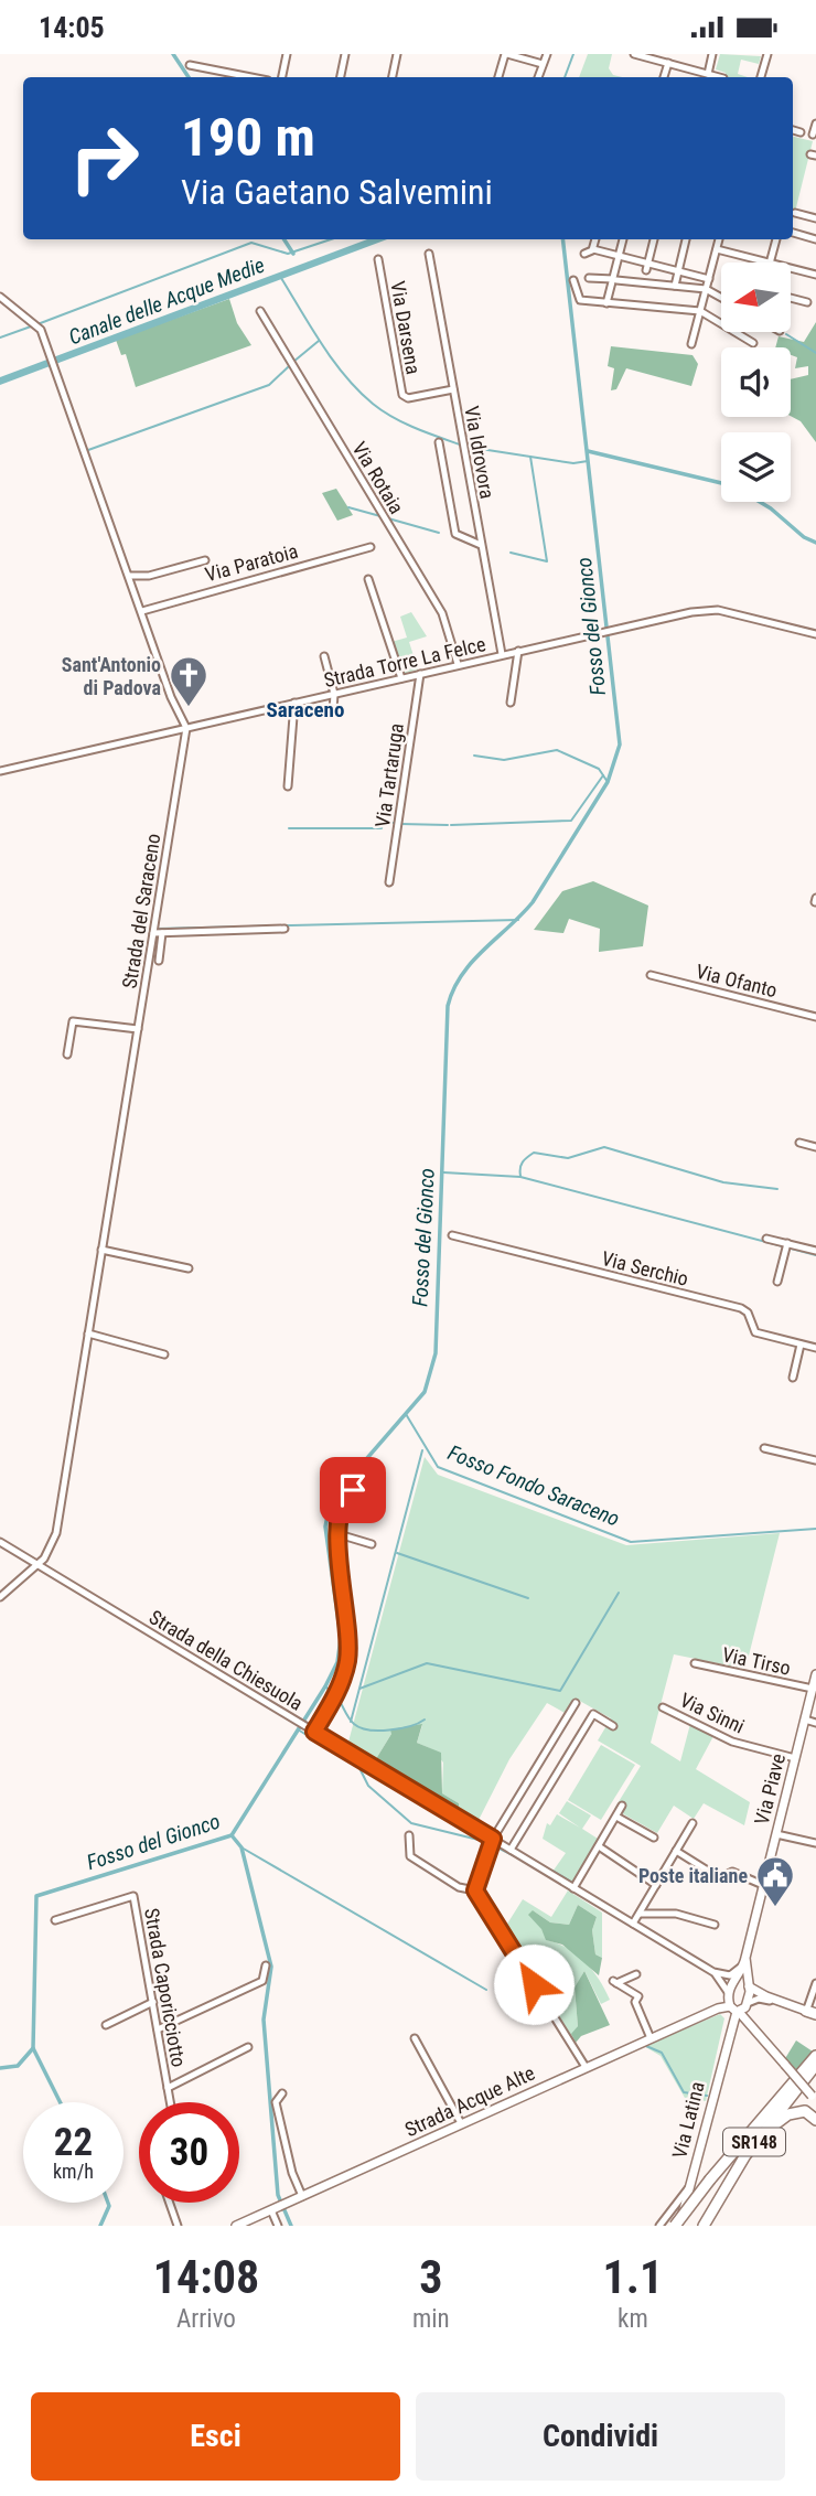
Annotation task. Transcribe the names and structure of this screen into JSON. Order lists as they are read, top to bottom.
{
  "streets": {
    "highway": ["SR148"],
    "main road": ["Via Piave", "Strada Acque Alte", "Via Latina"],
    "street": [
      "Via Darsena",
      "Via Idrovora",
      "Via Rotaia",
      "Via Paratoia",
      "Strada Torre La Felce",
      "Via Tartaruga",
      "Strada del Saraceno",
      "Via Ofanto",
      "Via Serchio",
      "Strada della Chiesuola",
      "Via Tirso",
      "Via Sinni",
      "Strada Caporicciotto"
    ]
  },
  "crossings": [
    ["Via Darsena", "Via Idrovora"],
    ["Via Idrovora", "Strada Torre La Felce"],
    ["Via Rotaia", "Strada Torre La Felce"],
    ["Strada Torre La Felce", "Via Tartaruga"],
    ["Strada Torre La Felce", "Strada del Saraceno"],
    ["Strada del Saraceno", "Strada della Chiesuola"],
    ["Strada della Chiesuola", "Via Piave"],
    ["Via Tirso", "Via Piave"],
    ["Via Sinni", "Via Piave"],
    ["Strada Acque Alte", "Via Latina"],
    ["Via Latina", "SR148"]
  ],
  "districts": ["Saraceno"],
  "water": ["Canale delle Acque Medie", "Fosso del Gionco", "Fosso Fondo Saraceno"],
  "places": {
    "church": ["Sant'Antonio di Padova"],
    "public building": ["Poste italiane"]
  },
  "north": "left",
  "page": {
    "status": "14:05",
    "turn": ["190 m", "Via Gaetano Salvemini"],
    "speed": "22 km/h",
    "limit": "30",
    "eta": [
      "14:08",
      "Arrivo",
      "3",
      "min",
      "1.1",
      "km"
    ],
    "buttons": ["Esci", "Condividi"]
  }
}
